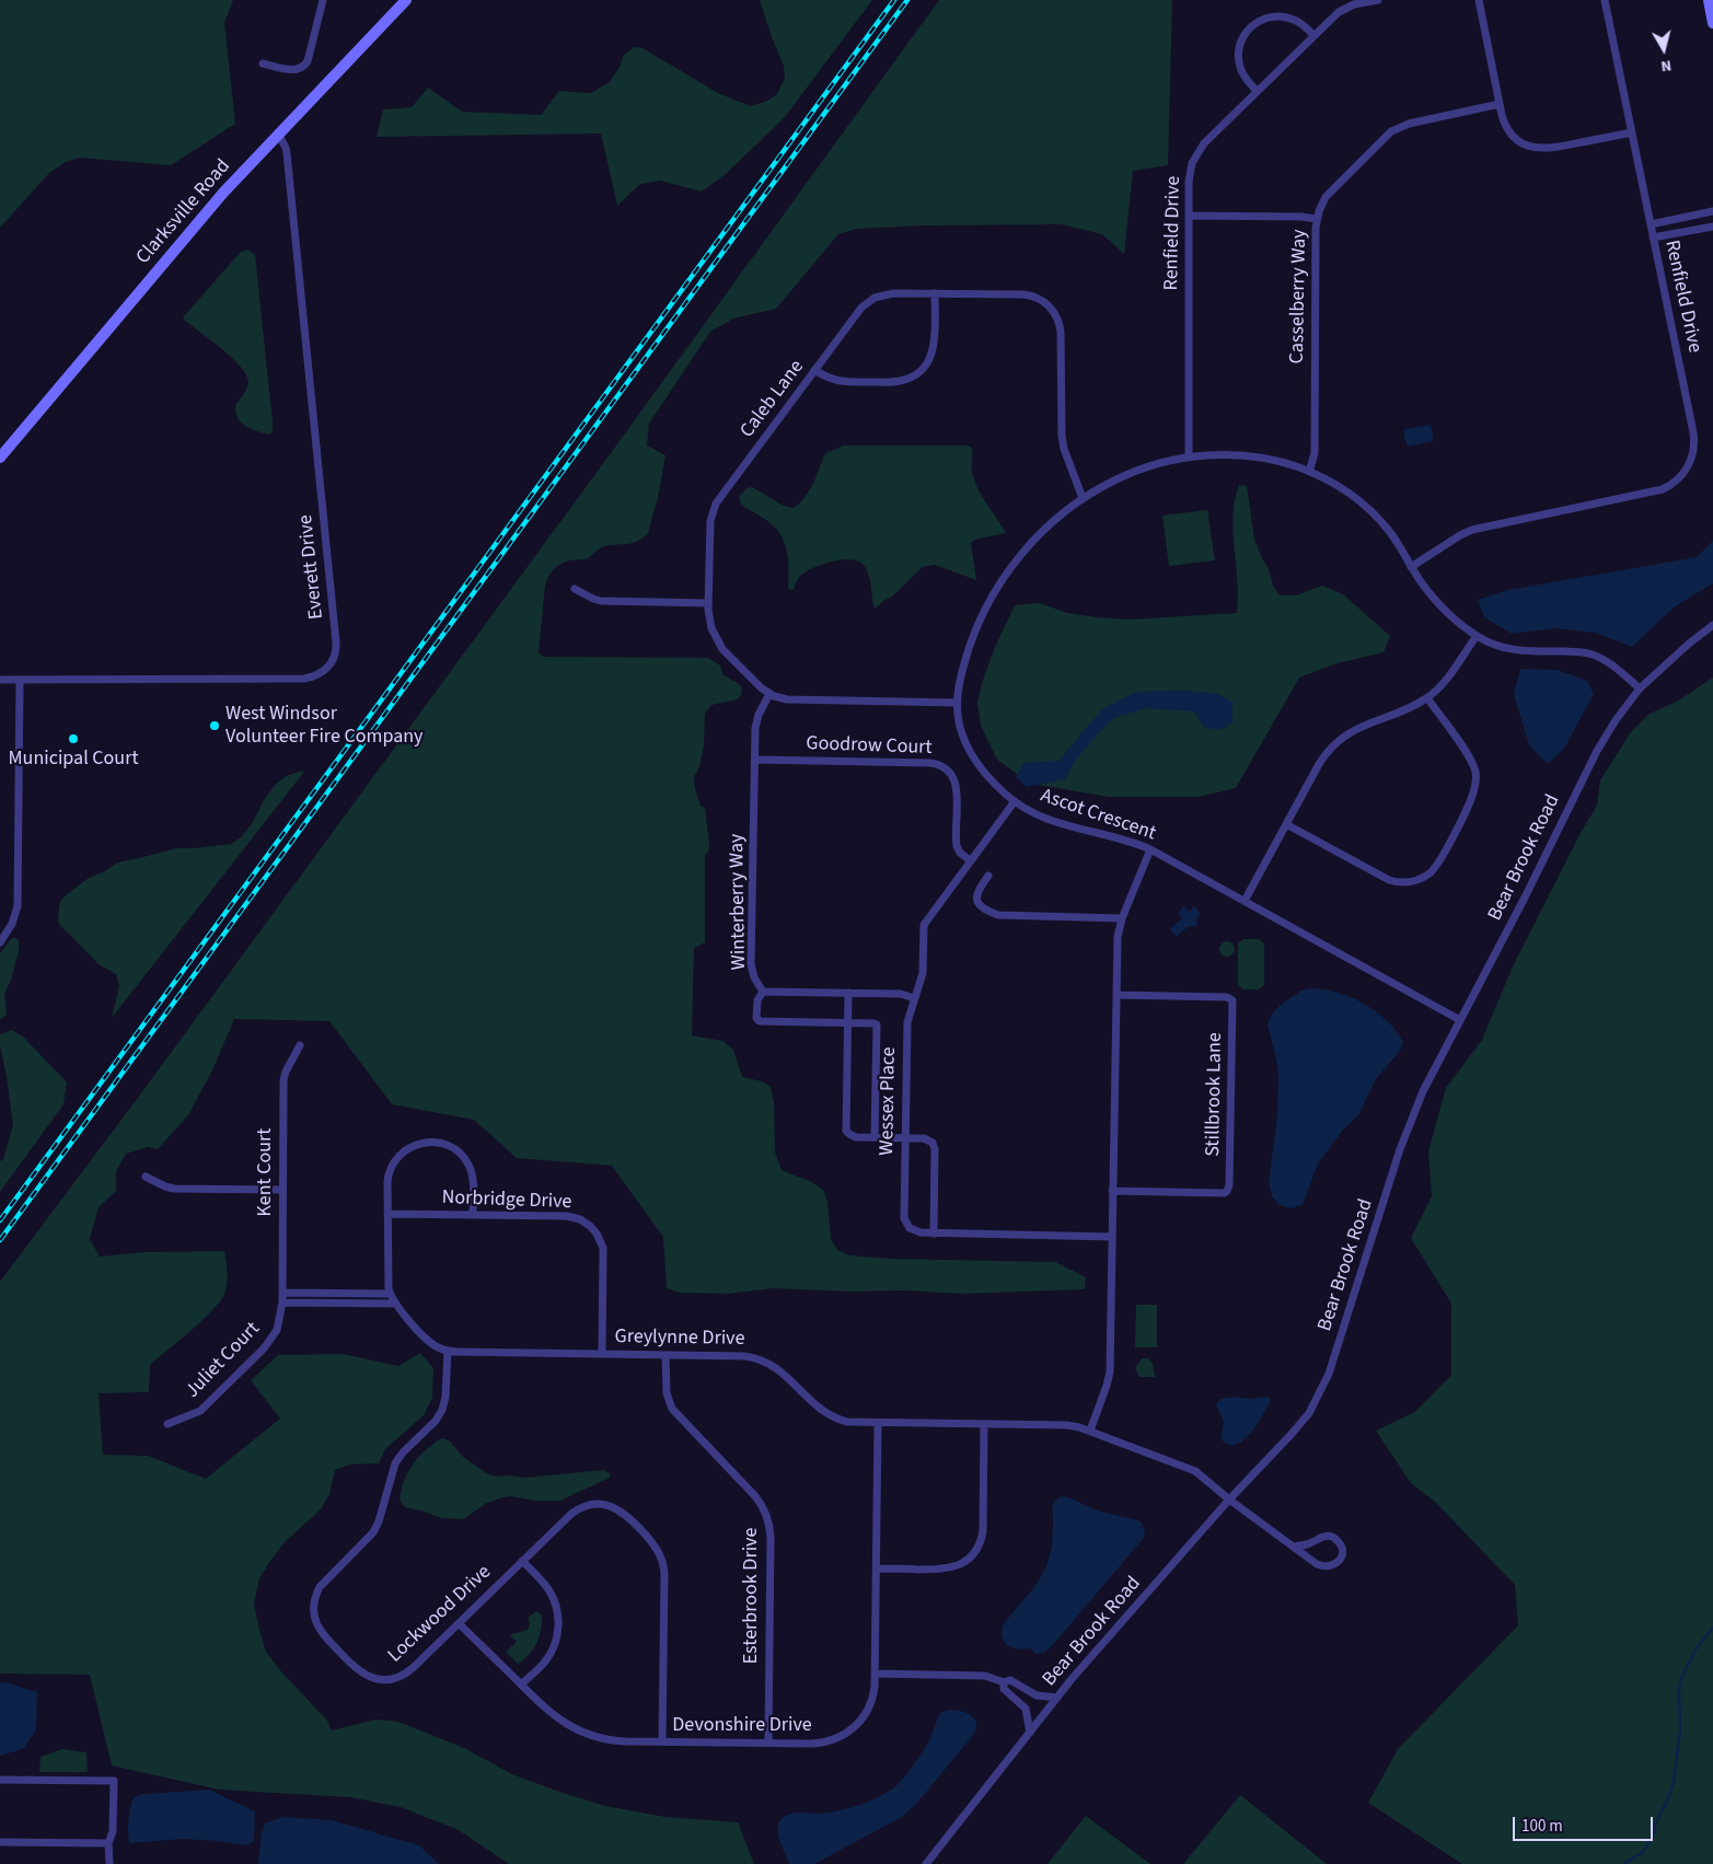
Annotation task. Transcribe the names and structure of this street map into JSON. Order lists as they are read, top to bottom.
{
  "streets": {
    "street": [
      "Clarksville Road",
      "Renfield Drive",
      "Casselberry Way",
      "Caleb Lane",
      "Everett Drive",
      "Goodrow Court",
      "Ascot Crescent",
      "Bear Brook Road",
      "Winterberry Way",
      "Stillbrook Lane",
      "Wessex Place",
      "Kent Court",
      "Norbridge Drive",
      "Greylynne Drive",
      "Juliet Court",
      "Esterbrook Drive",
      "Lockwood Drive",
      "Devonshire Drive"
    ]
  },
  "crossings": [
    ["Clarksville Road", "Everett Drive"],
    ["Renfield Drive", "Ascot Crescent"],
    ["Casselberry Way", "Ascot Crescent"],
    ["Caleb Lane", "Ascot Crescent"],
    ["Caleb Lane", "Winterberry Way"],
    ["Goodrow Court", "Winterberry Way"],
    ["Goodrow Court", "Wessex Place"],
    ["Ascot Crescent", "Bear Brook Road"],
    ["Ascot Crescent", "Wessex Place"],
    ["Bear Brook Road", "Greylynne Drive"],
    ["Winterberry Way", "Wessex Place"],
    ["Kent Court", "Juliet Court"],
    ["Norbridge Drive", "Greylynne Drive"],
    ["Greylynne Drive", "Esterbrook Drive"],
    ["Greylynne Drive", "Lockwood Drive"],
    ["Greylynne Drive", "Devonshire Drive"],
    ["Esterbrook Drive", "Devonshire Drive"],
    ["Lockwood Drive", "Devonshire Drive"]
  ],
  "places": ["West Windsor Volunteer Fire Company", "Municipal Court"],
  "scale_bar": "100 m",
  "north": "bottom"
}
